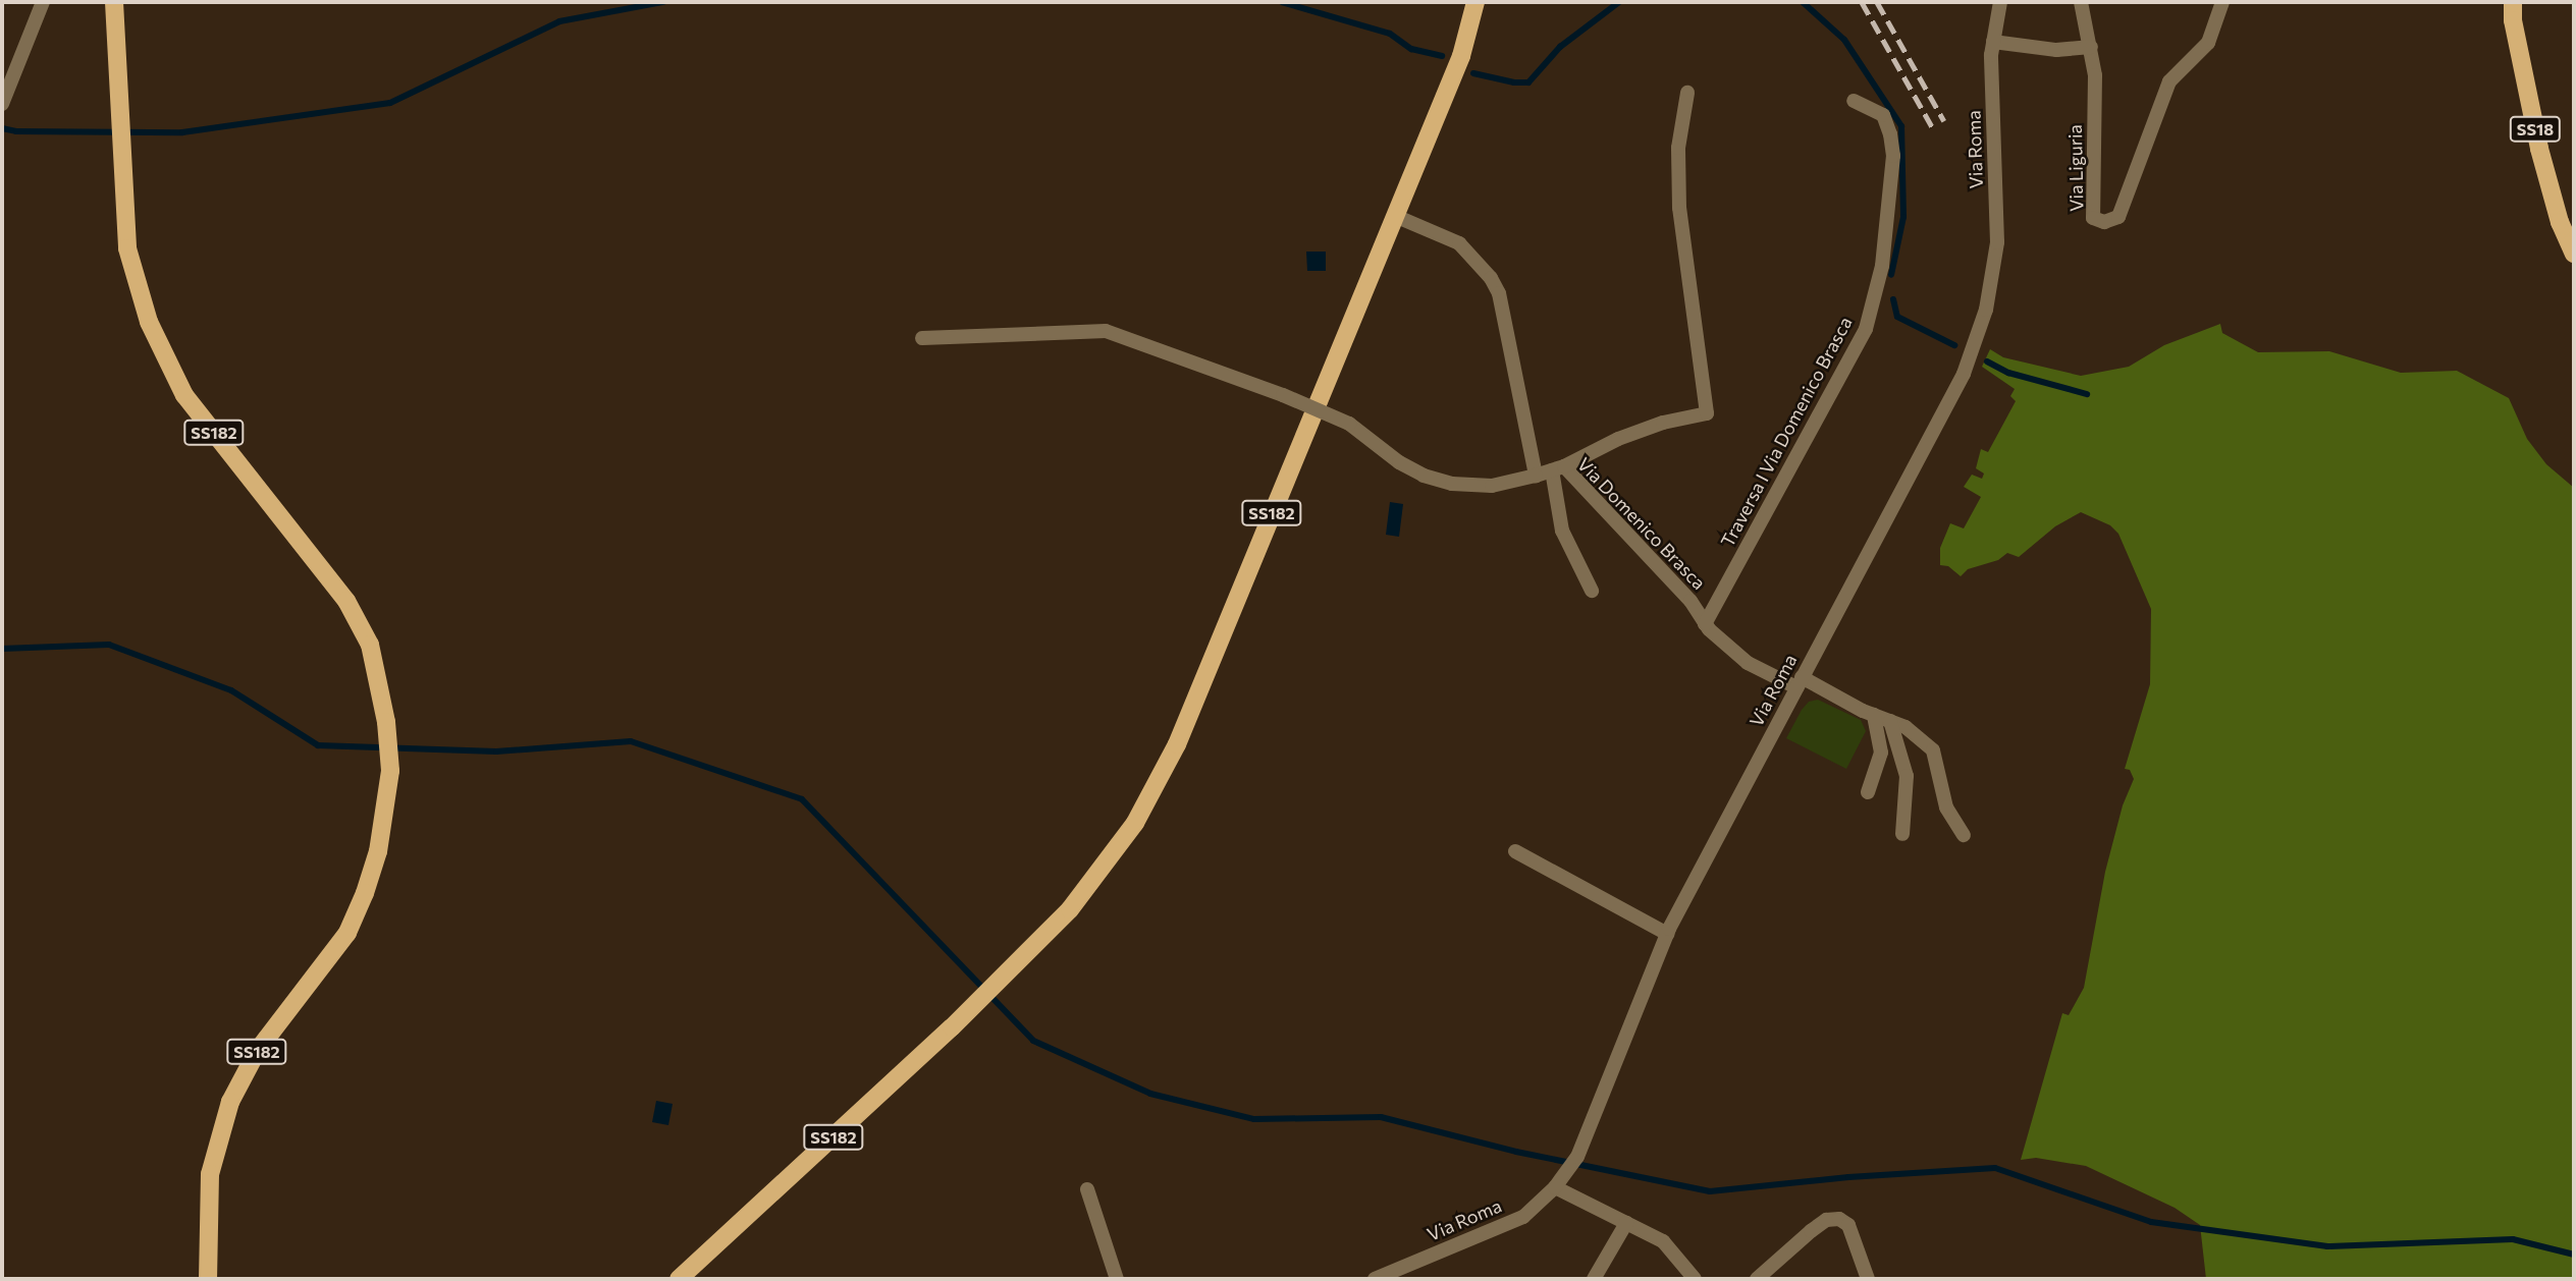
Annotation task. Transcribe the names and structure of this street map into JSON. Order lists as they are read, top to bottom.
{
  "streets": {
    "main road": ["SS18", "SS182"],
    "street": [
      "Via Roma",
      "Via Liguria",
      "Traversa I Via Domenico Brasca",
      "Via Domenico Brasca"
    ]
  },
  "crossings": [
    ["Via Roma", "Via Domenico Brasca"],
    ["Traversa I Via Domenico Brasca", "Via Domenico Brasca"]
  ]
}
